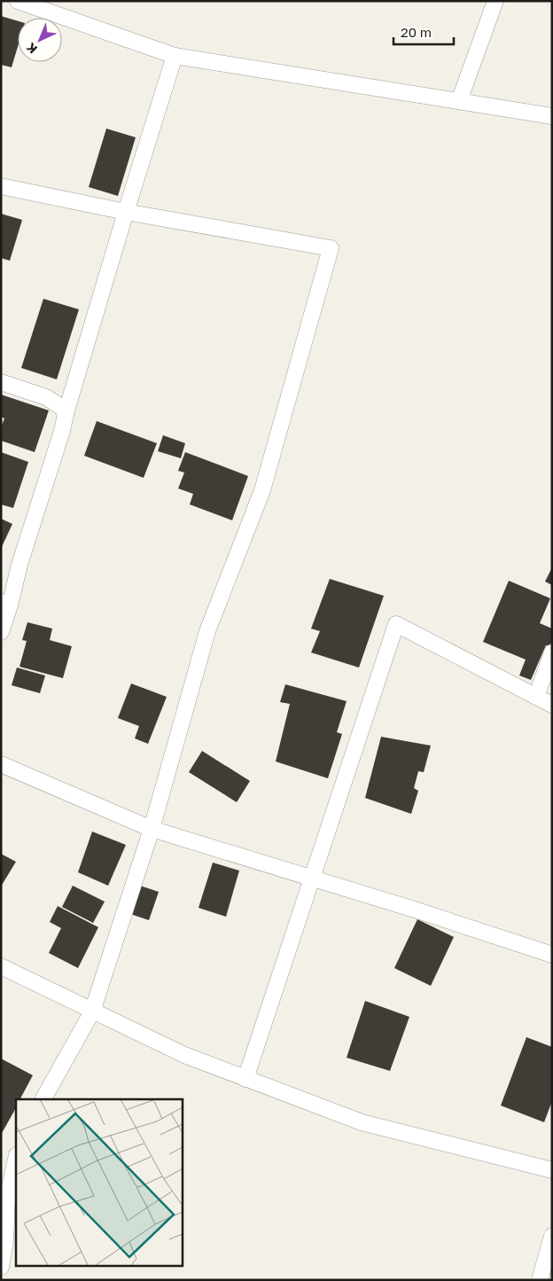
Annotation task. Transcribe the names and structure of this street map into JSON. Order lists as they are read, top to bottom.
{
  "scale_bar": "20 m",
  "north": "bottom left"
}
